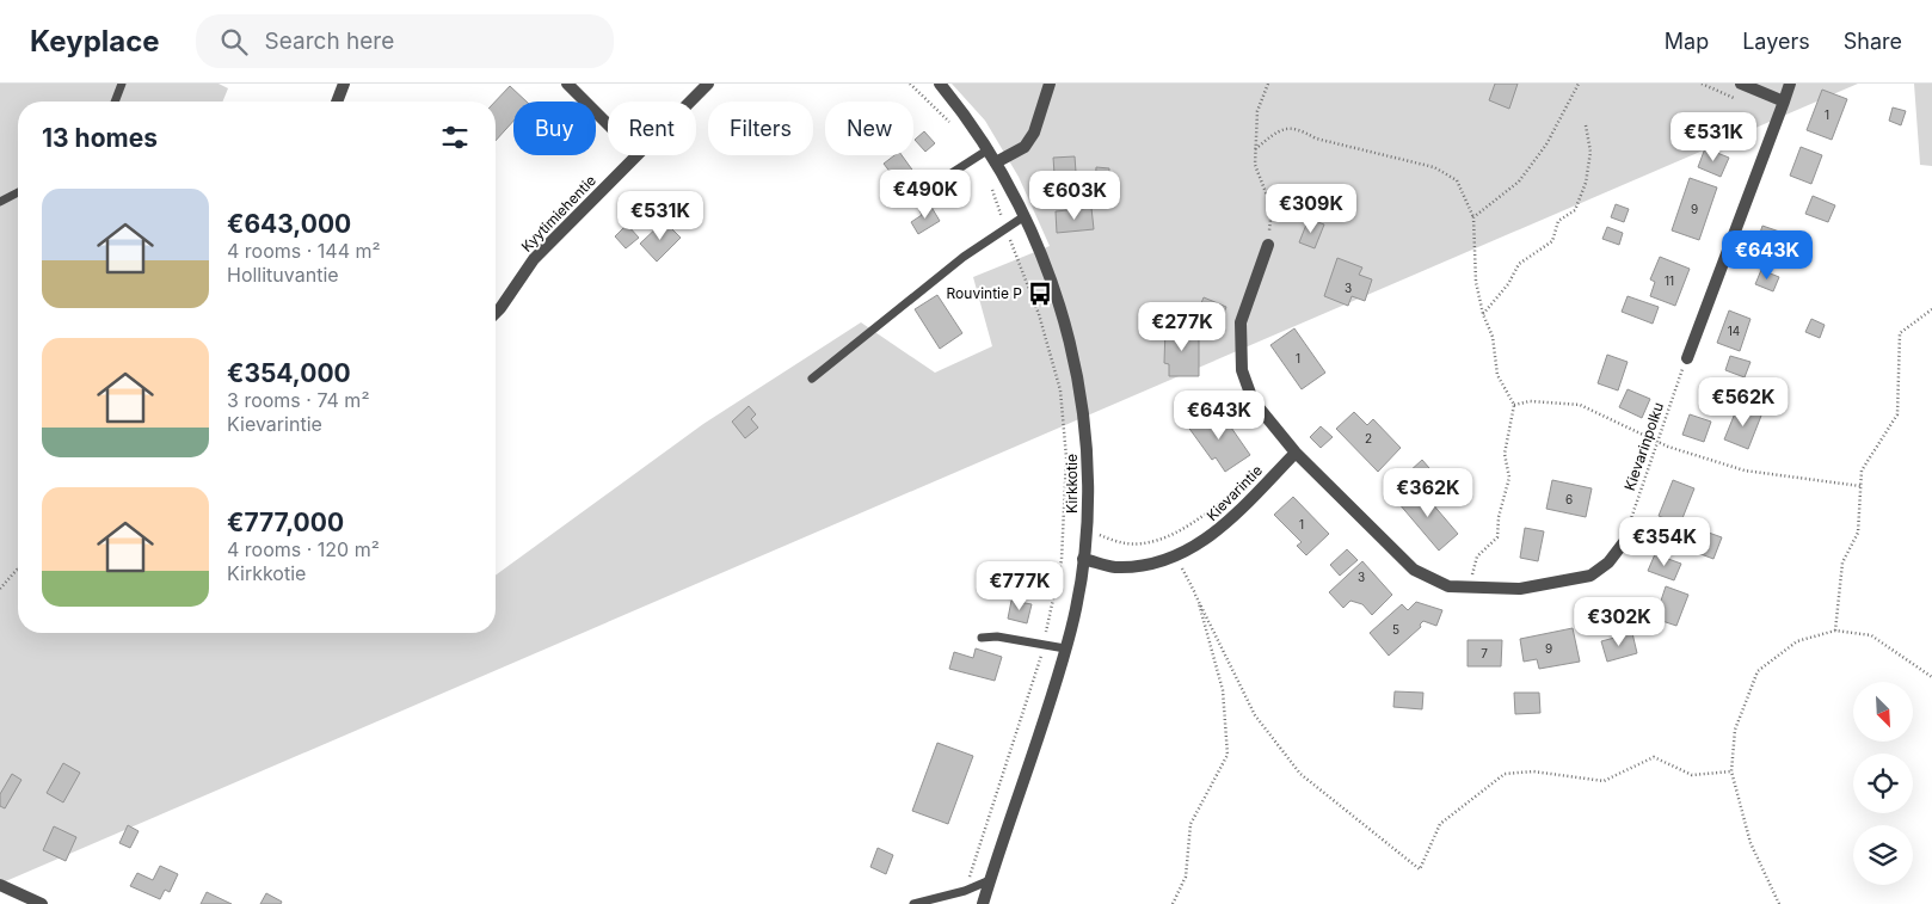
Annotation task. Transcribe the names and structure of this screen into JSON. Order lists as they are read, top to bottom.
{
  "streets": {
    "street": ["Kyytimiehentie", "Kirkkotie", "Kievarintie"],
    "path": ["Kievarinpolku"]
  },
  "crossings": [
    ["Kirkkotie", "Kievarintie"]
  ],
  "places": {
    "bus stop": ["Rouvintie P"]
  },
  "house_numbers": [
    "1",
    "9",
    "11",
    "3",
    "14",
    "1",
    "2",
    "6",
    "1",
    "3",
    "5",
    "9",
    "7"
  ],
  "north": "bottom right",
  "page": {
    "header": "Keyplace",
    "search": "Search here",
    "nav": ["Map", "Layers", "Share"],
    "chip": [
      "Buy",
      "Rent",
      "Filters",
      "New"
    ],
    "heading": "13 homes",
    "price": [
      "€531K",
      "€490K",
      "€603K",
      "€309K",
      "€531K",
      "€643K",
      "€277K",
      "€562K",
      "€643K",
      "€362K",
      "€354K",
      "€777K",
      "€302K"
    ],
    "list": [
      {
        "name": "€643,000",
        "note": "4 rooms · 144 m² · Hollituvantie"
      },
      {
        "name": "€354,000",
        "note": "3 rooms · 74 m² · Kievarintie"
      },
      {
        "name": "€777,000",
        "note": "4 rooms · 120 m² · Kirkkotie"
      }
    ]
  }
}
